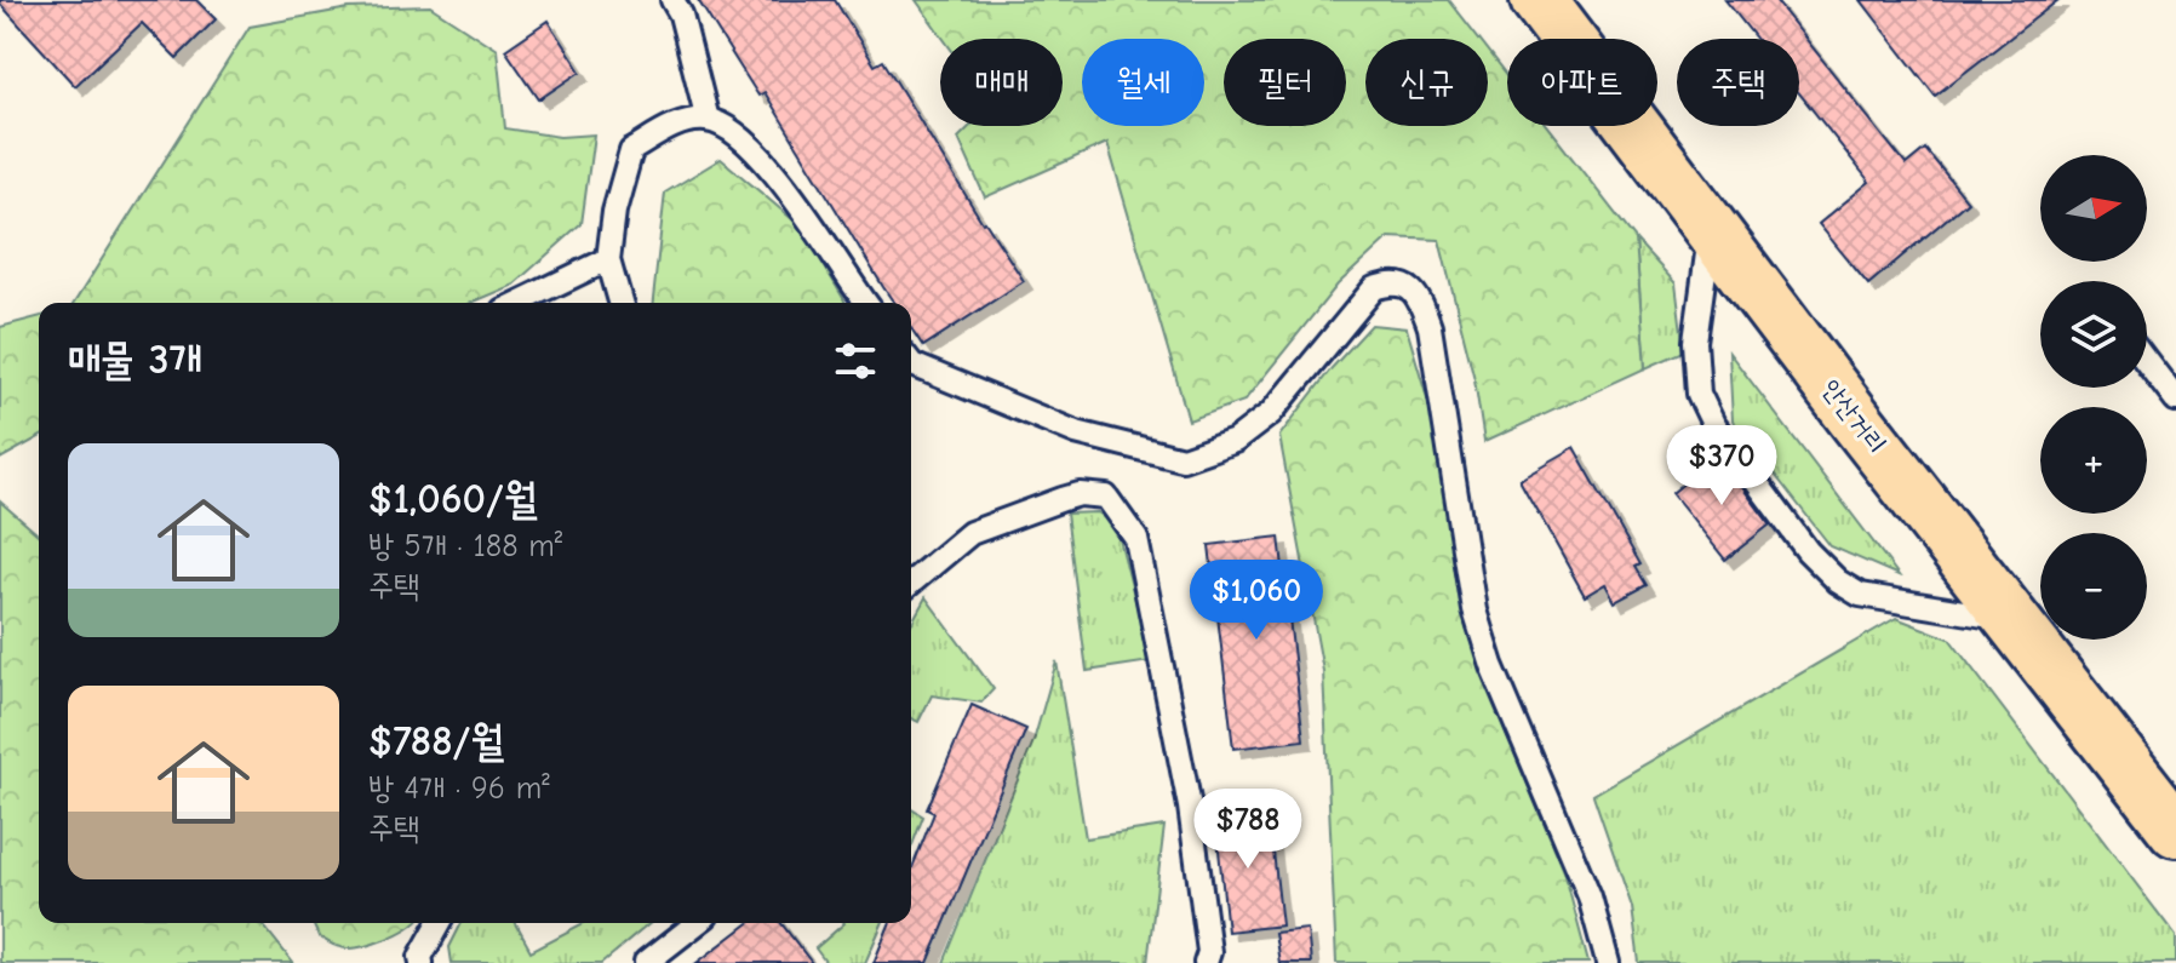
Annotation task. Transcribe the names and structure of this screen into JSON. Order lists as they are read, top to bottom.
{
  "streets": {
    "main road": ["안산거리"]
  },
  "north": "right",
  "page": {
    "chip": [
      "매매",
      "월세",
      "필터",
      "신규",
      "아파트",
      "주택"
    ],
    "map_buttons": ["+", "−"],
    "heading": "매물 3개",
    "list": [
      {
        "name": "$1,060/월",
        "note": "방 5개 · 188 m² · 주택"
      },
      {
        "name": "$788/월",
        "note": "방 4개 · 96 m² · 주택"
      }
    ],
    "price": ["$370", "$1,060", "$788"]
  }
}
